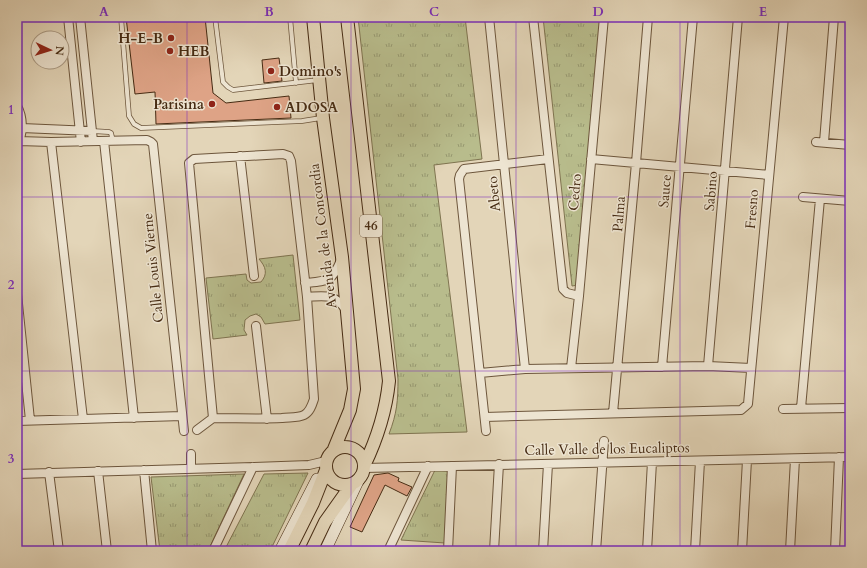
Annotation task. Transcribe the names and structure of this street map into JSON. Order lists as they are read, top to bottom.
{
  "streets": {
    "main road": ["46", "Avenida de la Concordia"],
    "street": [
      "Sauce",
      "Sabino",
      "Cedro",
      "Abeto",
      "Fresno",
      "Palma",
      "Calle Louis Vierne",
      "Calle Valle de los Eucaliptos"
    ]
  },
  "crossings": [
    ["Fresno", "Palma"],
    ["46", "Avenida de la Concordia"],
    ["46", "Calle Valle de los Eucaliptos"],
    ["Avenida de la Concordia", "Calle Valle de los Eucaliptos"]
  ],
  "places": [
    "H-E-B",
    "HEB",
    "Domino's",
    "Parisina",
    "ADOSA"
  ],
  "north": "right",
  "grid": {
    "columns": [
      "A",
      "B",
      "C",
      "D",
      "E"
    ],
    "rows": ["1", "2", "3"]
  }
}
